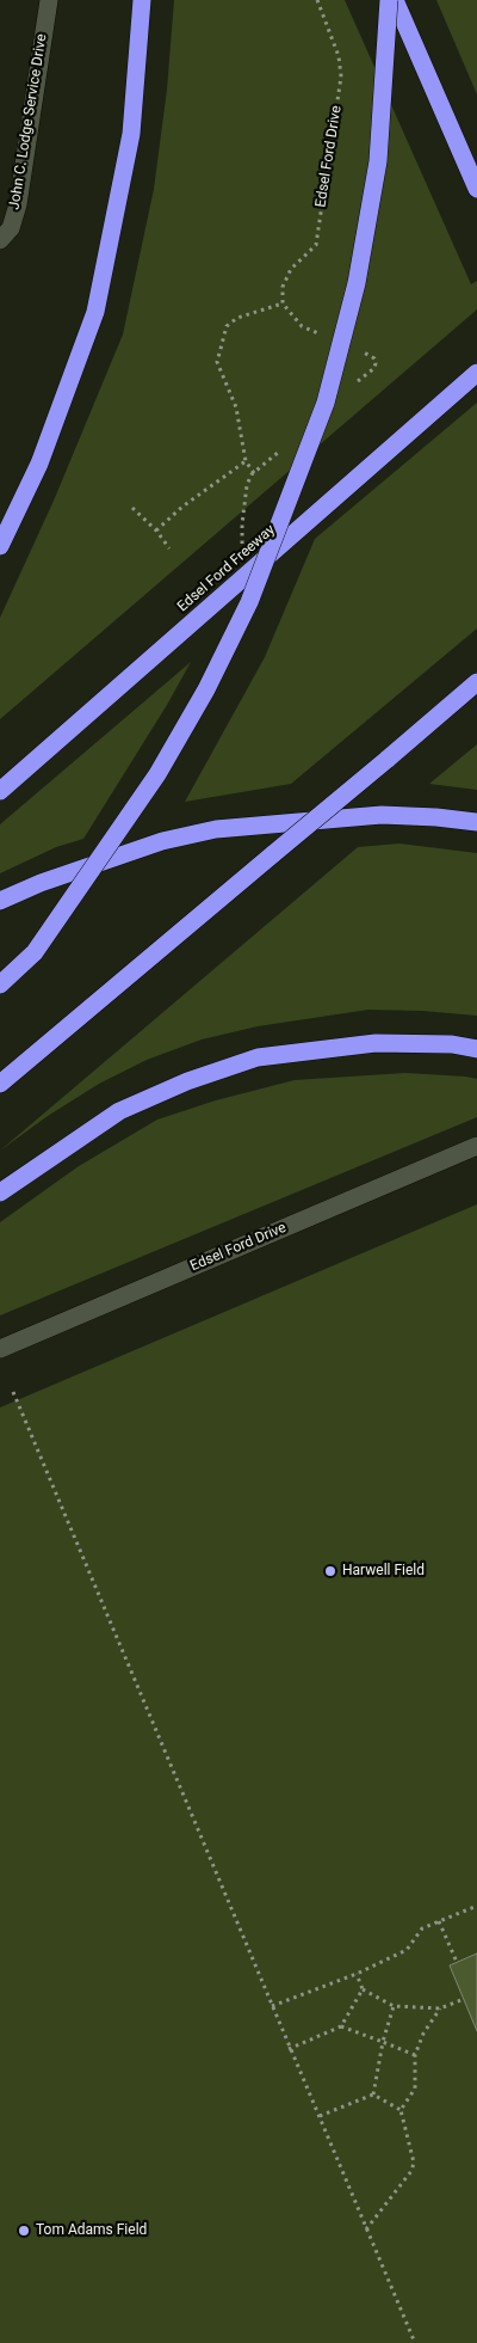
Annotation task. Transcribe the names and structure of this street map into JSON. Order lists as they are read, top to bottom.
{
  "streets": {
    "highway": ["Edsel Ford Freeway"],
    "street": ["John C. Lodge Service Drive", "Edsel Ford Drive"]
  },
  "places": ["Harwell Field", "Tom Adams Field"]
}
